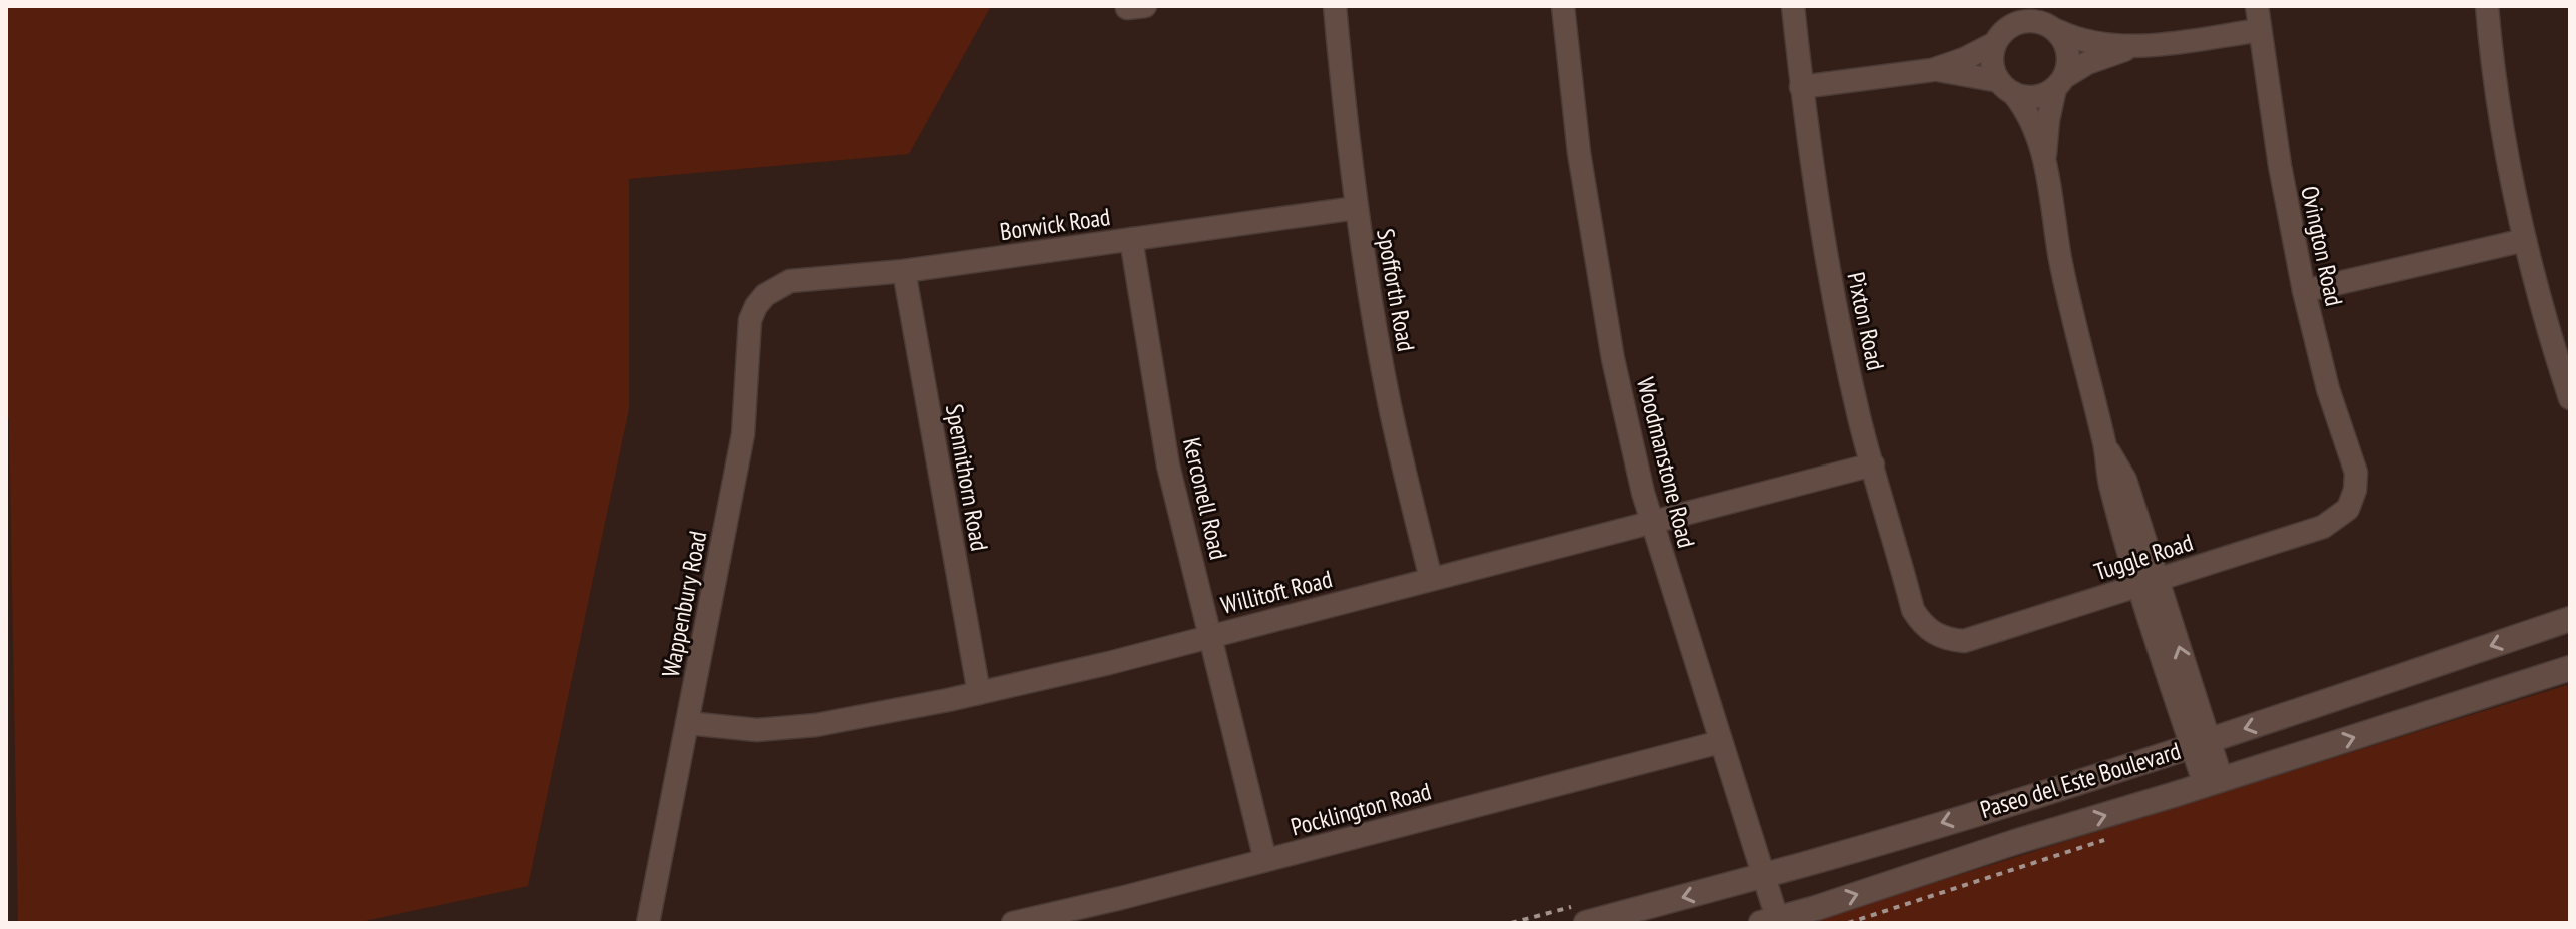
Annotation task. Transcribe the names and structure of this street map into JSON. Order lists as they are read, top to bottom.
{
  "streets": {
    "main road": ["Paseo del Este Boulevard"],
    "street": [
      "Borwick Road",
      "Ovington Road",
      "Spofforth Road",
      "Pixton Road",
      "Woodmanstone Road",
      "Spennithorn Road",
      "Kerconell Road",
      "Tuggle Road",
      "Willitoft Road",
      "Wappenbury Road",
      "Pocklington Road"
    ]
  },
  "crossings": [
    ["Borwick Road", "Spofforth Road"],
    ["Borwick Road", "Spennithorn Road"],
    ["Borwick Road", "Kerconell Road"],
    ["Borwick Road", "Wappenbury Road"],
    ["Ovington Road", "Tuggle Road"],
    ["Spofforth Road", "Willitoft Road"],
    ["Pixton Road", "Tuggle Road"],
    ["Pixton Road", "Willitoft Road"],
    ["Woodmanstone Road", "Willitoft Road"],
    ["Woodmanstone Road", "Paseo del Este Boulevard"],
    ["Woodmanstone Road", "Pocklington Road"],
    ["Spennithorn Road", "Willitoft Road"],
    ["Kerconell Road", "Willitoft Road"],
    ["Kerconell Road", "Pocklington Road"],
    ["Willitoft Road", "Wappenbury Road"]
  ]
}
